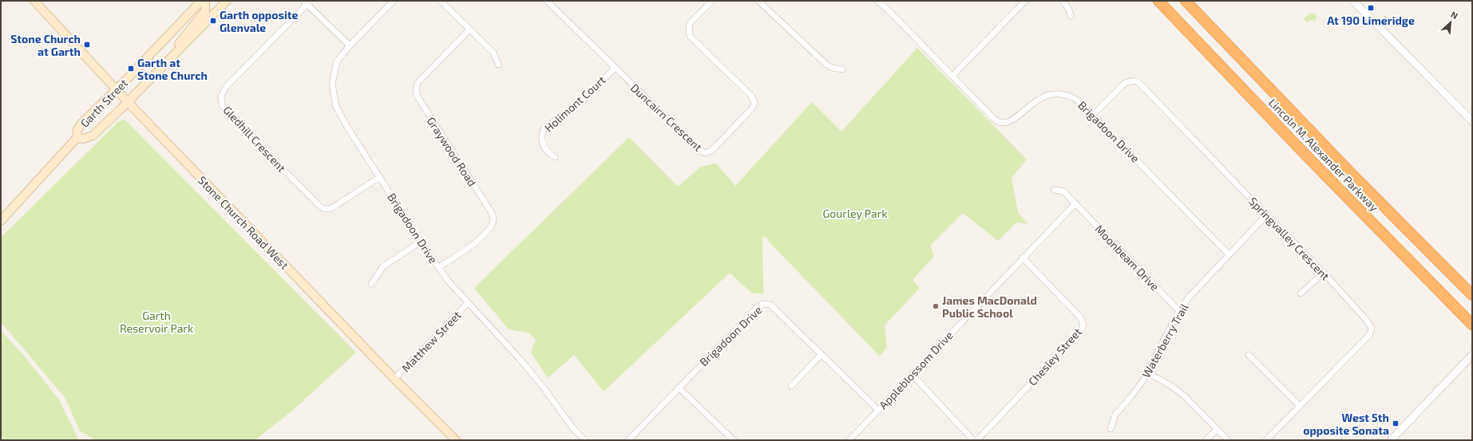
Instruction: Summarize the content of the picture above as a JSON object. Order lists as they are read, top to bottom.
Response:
{
  "streets": {
    "highway": ["Lincoln M. Alexander Parkway"],
    "main road": ["Garth Street", "Stone Church Road West"],
    "street": [
      "Holimont Court",
      "Duncairn Crescent",
      "Brigadoon Drive",
      "Gledhill Crescent",
      "Graywood Road",
      "Springvalley Crescent",
      "Moonbeam Drive",
      "Waterberry Trail",
      "Matthew Street",
      "Chesley Street",
      "Appleblossom Drive"
    ]
  },
  "crossings": [
    ["Garth Street", "Stone Church Road West"],
    ["Holimont Court", "Duncairn Crescent"],
    ["Brigadoon Drive", "Gledhill Crescent"],
    ["Brigadoon Drive", "Graywood Road"],
    ["Brigadoon Drive", "Springvalley Crescent"],
    ["Brigadoon Drive", "Waterberry Trail"],
    ["Brigadoon Drive", "Matthew Street"],
    ["Brigadoon Drive", "Appleblossom Drive"],
    ["Stone Church Road West", "Matthew Street"],
    ["Springvalley Crescent", "Waterberry Trail"],
    ["Moonbeam Drive", "Waterberry Trail"],
    ["Moonbeam Drive", "Appleblossom Drive"],
    ["Chesley Street", "Appleblossom Drive"]
  ],
  "parks": ["Gourley Park", "Garth Reservoir Park"],
  "places": {
    "transit": [
      "At 190 Limeridge",
      "Garth opposite Glenvale",
      "Stone Church at Garth",
      "Garth at Stone Church",
      "West 5th opposite Sonata"
    ],
    "other": ["James MacDonald Public School"]
  },
  "north": "top right"
}
